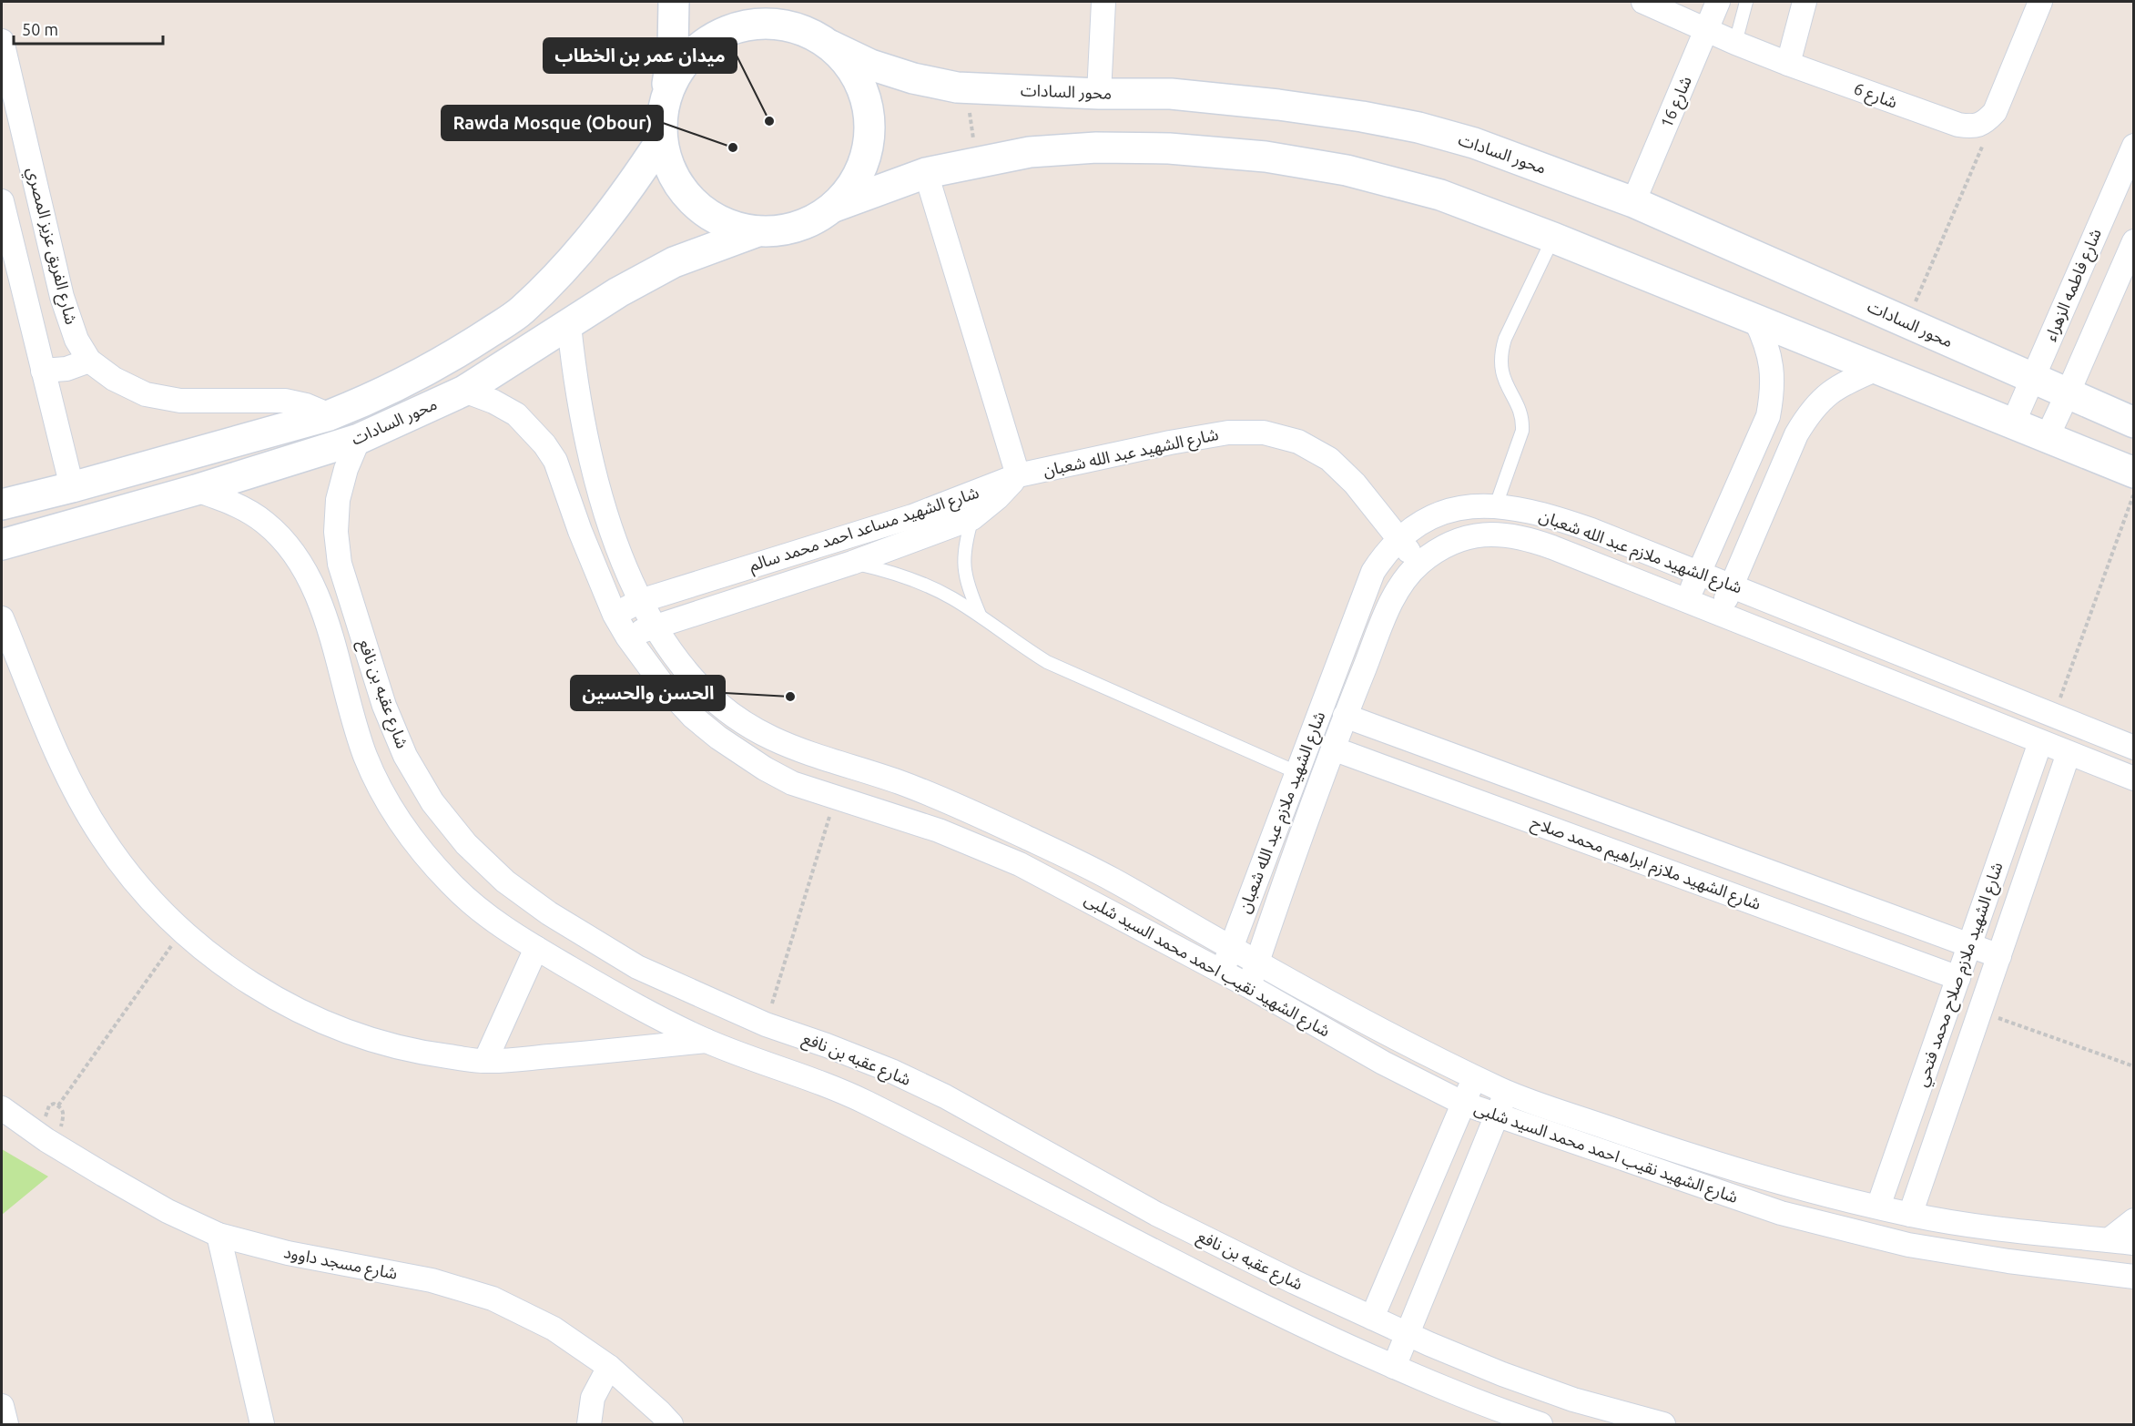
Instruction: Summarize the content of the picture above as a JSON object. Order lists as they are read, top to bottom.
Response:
{
  "streets": {
    "street": [
      "محور السادات",
      "شارع 6",
      "شارع 16",
      "شارع الفريق عزيز المصري",
      "شارع فاطمه الزهراء",
      "شارع الشهيد عبد الله شعبان",
      "شارع الشهيد مساعد احمد محمد سالم",
      "شارع الشهيد ملازم عبد الله شعبان",
      "شارع عقبه بن نافع",
      "شارع الشهيد ملازم ابراهيم محمد صلاح",
      "شارع الشهيد نقيب احمد محمد السيد شلبى",
      "شارع الشهيد ملازم صلاح محمد فتحي",
      "شارع مسجد داوود"
    ]
  },
  "crossings": [
    ["محور السادات", "شارع 16"],
    ["محور السادات", "شارع الفريق عزيز المصري"],
    ["محور السادات", "شارع فاطمه الزهراء"],
    ["محور السادات", "شارع عقبه بن نافع"],
    ["محور السادات", "شارع الشهيد نقيب احمد محمد السيد شلبى"],
    ["شارع 6", "شارع 16"],
    ["شارع الشهيد عبد الله شعبان", "شارع الشهيد مساعد احمد محمد سالم"],
    ["شارع الشهيد عبد الله شعبان", "شارع الشهيد ملازم عبد الله شعبان"],
    ["شارع الشهيد مساعد احمد محمد سالم", "شارع الشهيد نقيب احمد محمد السيد شلبى"],
    ["شارع الشهيد ملازم عبد الله شعبان", "شارع الشهيد ملازم ابراهيم محمد صلاح"],
    ["شارع الشهيد ملازم عبد الله شعبان", "شارع الشهيد نقيب احمد محمد السيد شلبى"],
    ["شارع الشهيد ملازم عبد الله شعبان", "شارع الشهيد ملازم صلاح محمد فتحي"],
    ["شارع الشهيد ملازم ابراهيم محمد صلاح", "شارع الشهيد ملازم صلاح محمد فتحي"],
    ["شارع الشهيد نقيب احمد محمد السيد شلبى", "شارع الشهيد ملازم صلاح محمد فتحي"]
  ],
  "places": ["ميدان عمر بن الخطاب", "Rawda Mosque (Obour)", "الحسن والحسين"],
  "scale_bar": "50 m"
}
